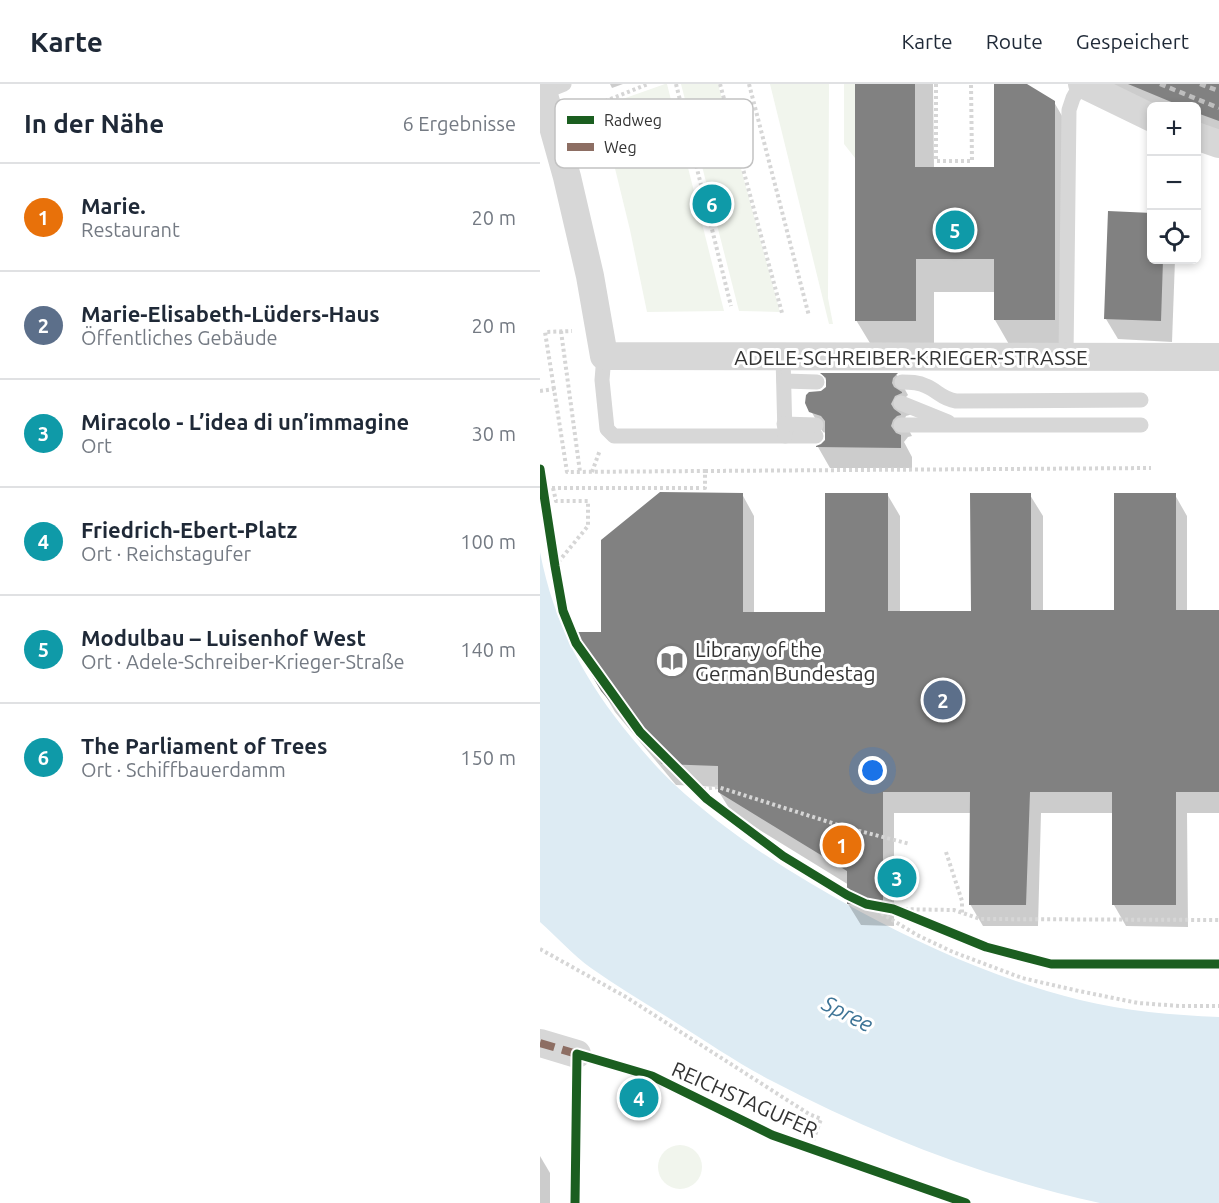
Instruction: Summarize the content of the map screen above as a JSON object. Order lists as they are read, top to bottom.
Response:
{
  "streets": {
    "street": ["ADELE-SCHREIBER-KRIEGER-STRASSE"],
    "cycle path": ["REICHSTAGUFER"]
  },
  "water": ["Spree"],
  "places": {
    "library": ["Library of the German Bundestag"]
  },
  "legend": ["Radweg", "Weg"],
  "page": {
    "header": "Karte",
    "nav": ["Karte", "Route", "Gespeichert"],
    "heading": ["In der Nähe", "6 Ergebnisse"],
    "map_buttons": ["+", "−"],
    "list": [
      {
        "mark": "1",
        "name": "Marie.",
        "note": "Restaurant",
        "value": "20 m"
      },
      {
        "mark": "2",
        "name": "Marie-Elisabeth-Lüders-Haus",
        "note": "Öffentliches Gebäude",
        "value": "20 m"
      },
      {
        "mark": "3",
        "name": "Miracolo - L’idea di un’immagine",
        "note": "Ort",
        "value": "30 m"
      },
      {
        "mark": "4",
        "name": "Friedrich-Ebert-Platz",
        "note": "Ort · Reichstagufer",
        "value": "100 m"
      },
      {
        "mark": "5",
        "name": "Modulbau – Luisenhof West",
        "note": "Ort · Adele-Schreiber-Krieger-Straße",
        "value": "140 m"
      },
      {
        "mark": "6",
        "name": "The Parliament of Trees",
        "note": "Ort · Schiffbauerdamm",
        "value": "150 m"
      }
    ],
    "pins": [
      "6",
      "5",
      "2",
      "1",
      "3",
      "4"
    ]
  }
}
